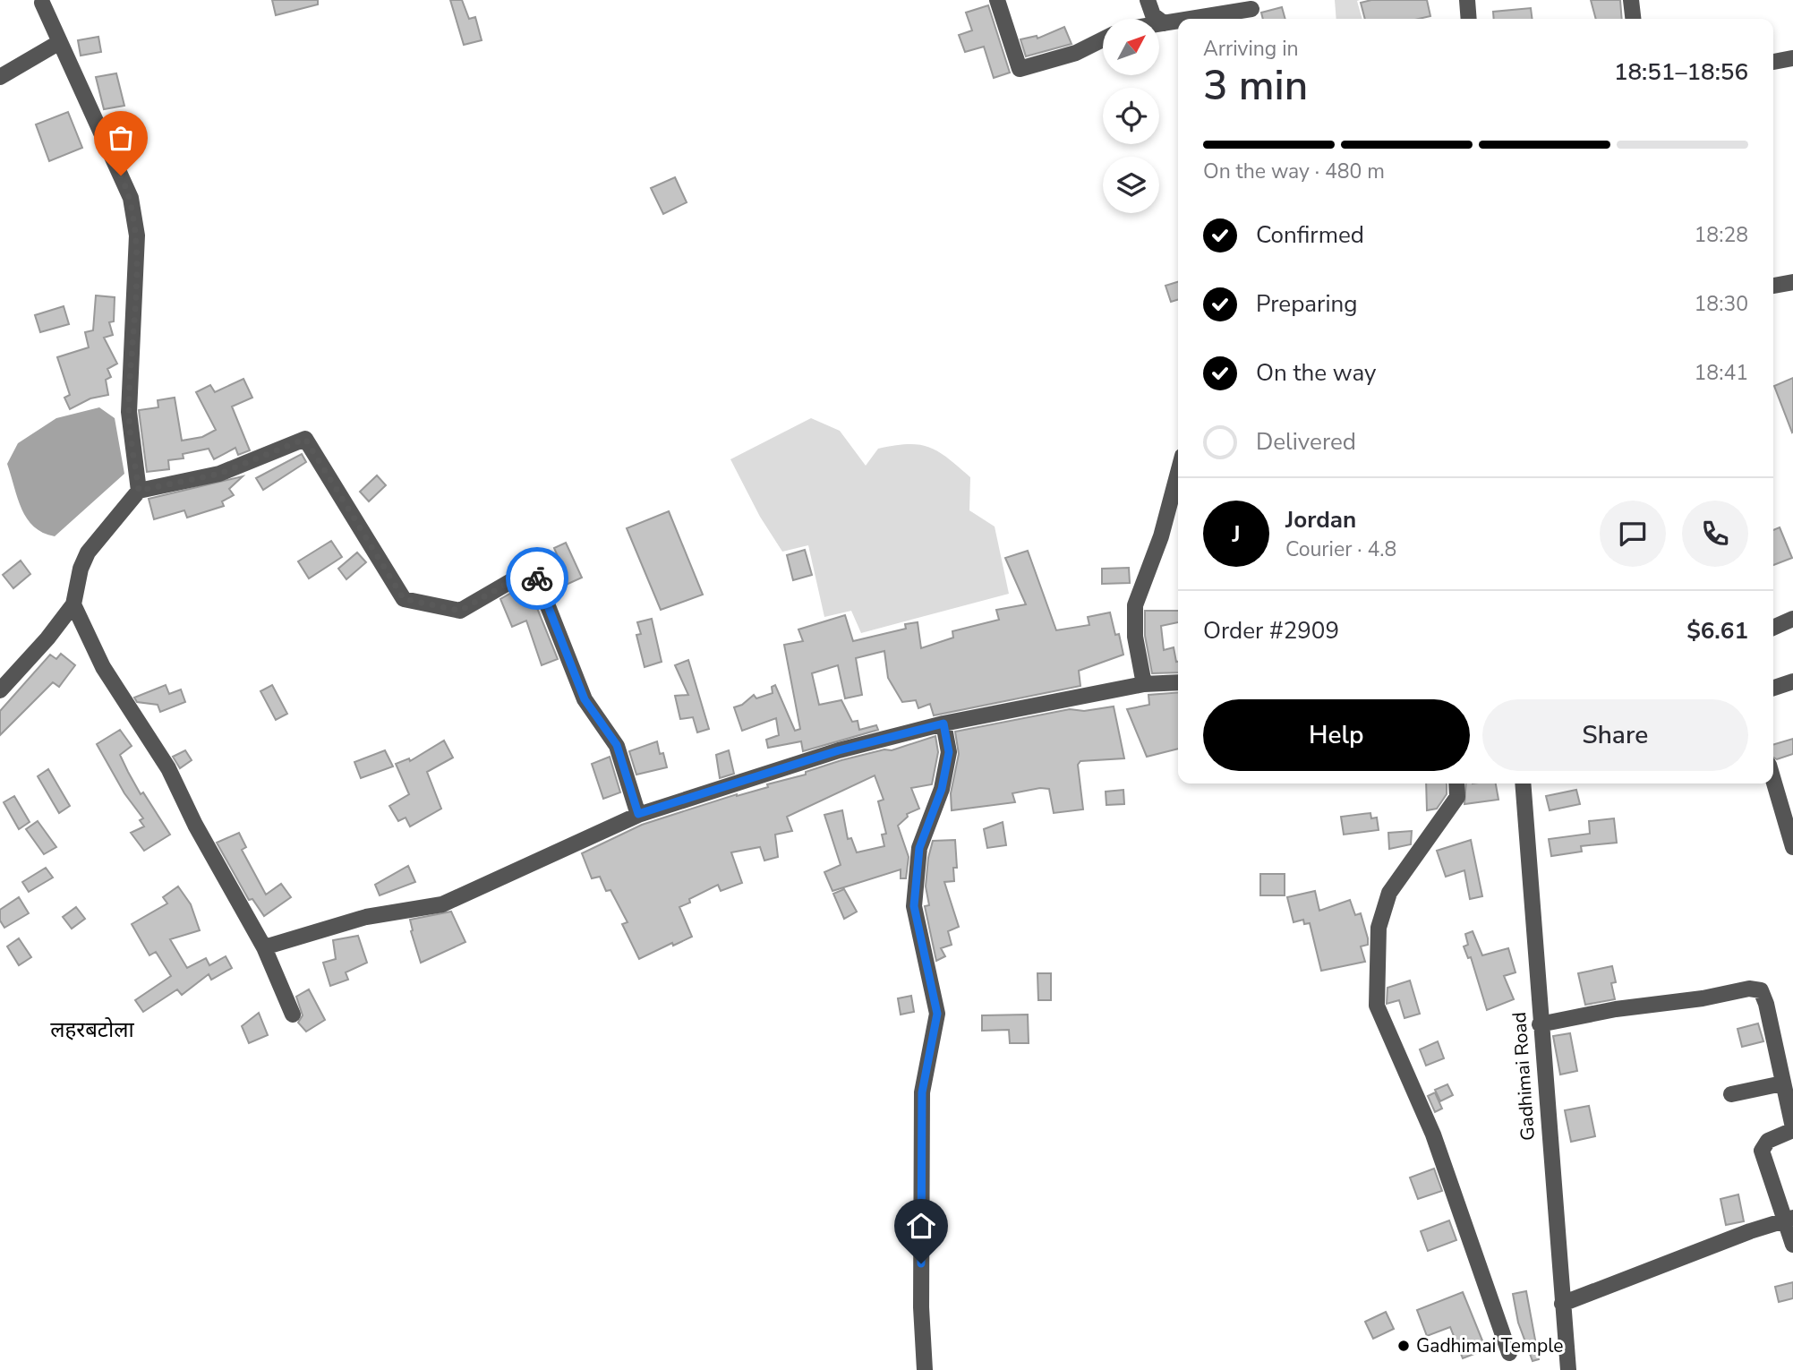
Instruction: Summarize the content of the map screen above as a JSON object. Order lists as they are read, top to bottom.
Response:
{
  "streets": {
    "street": ["Gadhimai Road"]
  },
  "districts": ["लहरबटोला"],
  "places": ["Gadhimai Temple"],
  "north": "top right",
  "page": {
    "heading": ["3 min", "Arriving in", "18:51–18:56"],
    "panel": [
      "Jordan",
      "Courier · 4.8",
      "Order #2909",
      "$6.61"
    ],
    "bar": "On the way · 480 m",
    "list": [
      ["Confirmed", "18:28"],
      ["Preparing", "18:30"],
      ["On the way", "18:41"],
      "Delivered"
    ],
    "round": "J",
    "buttons": ["Help", "Share"]
  }
}
